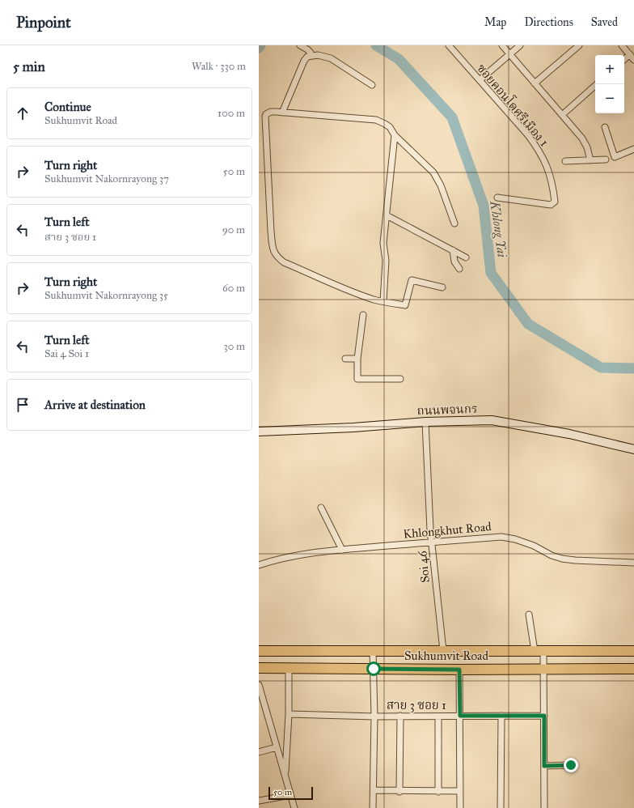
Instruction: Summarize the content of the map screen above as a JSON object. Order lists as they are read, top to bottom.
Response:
{
  "streets": {
    "main road": ["Sukhumvit Road"],
    "street": [
      "ซอยคอนโดศรีเมือง 1",
      "ถนนพจนกร",
      "Khlongkhut Road",
      "Soi 46",
      "สาย 3 ซอย 1"
    ]
  },
  "crossings": [
    ["ถนนพจนกร", "Soi 46"],
    ["Khlongkhut Road", "Soi 46"],
    ["Soi 46", "Sukhumvit Road"]
  ],
  "water": ["Khlong Yai"],
  "scale_bar": "50 m",
  "page": {
    "header": "Pinpoint",
    "nav": ["Map", "Directions", "Saved"],
    "heading": ["5 min", "Walk · 330 m"],
    "map_buttons": ["+", "−"],
    "list": [
      ["Continue", "Sukhumvit Road", "100 m"],
      ["Turn right", "Sukhumvit Nakornrayong 37", "50 m"],
      ["Turn left", "สาย 3 ซอย 1", "90 m"],
      ["Turn right", "Sukhumvit Nakornrayong 35", "60 m"],
      ["Turn left", "Sai 4 Soi 1", "30 m"],
      "Arrive at destination"
    ],
    "scale": "50 m"
  }
}
